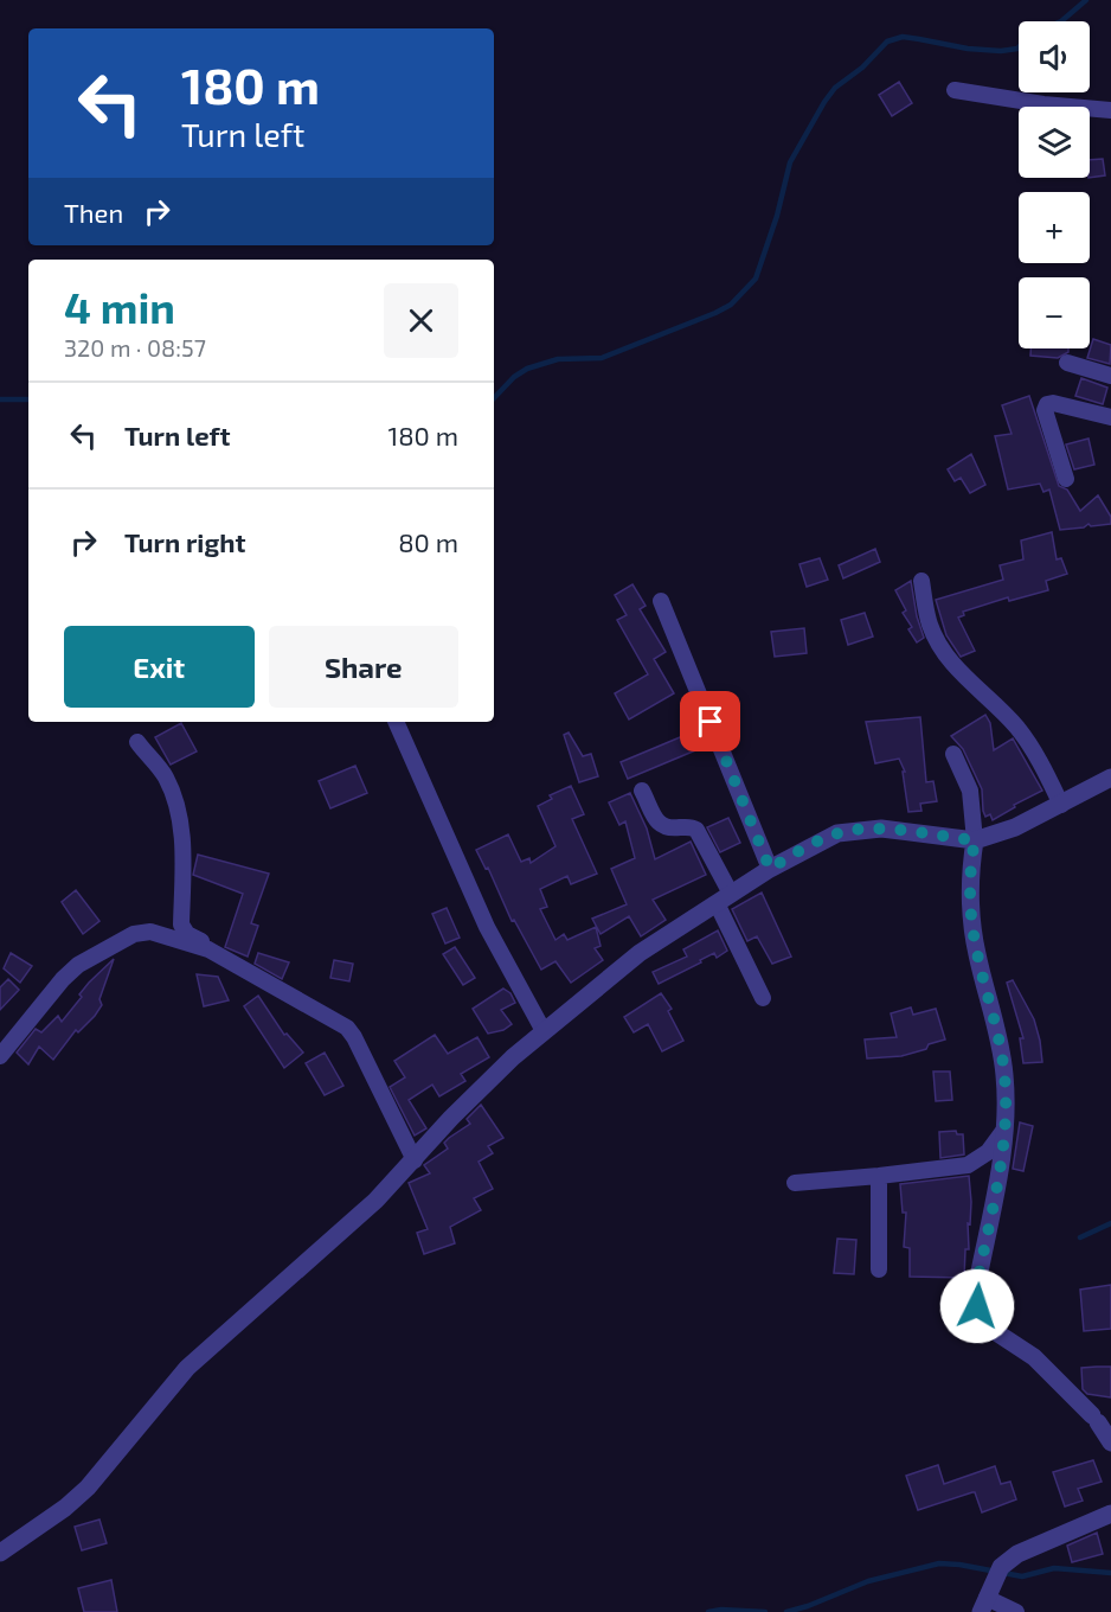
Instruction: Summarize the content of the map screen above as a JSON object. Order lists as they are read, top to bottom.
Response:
{
  "page": {
    "map_buttons": ["+", "−"],
    "turn": ["180 m", "Turn left"],
    "then": "Then",
    "heading": ["4 min", "320 m · 08:57"],
    "list": [
      {
        "name": "Turn left",
        "value": "180 m"
      },
      {
        "name": "Turn right",
        "value": "80 m"
      }
    ],
    "buttons": ["Exit", "Share"]
  }
}
